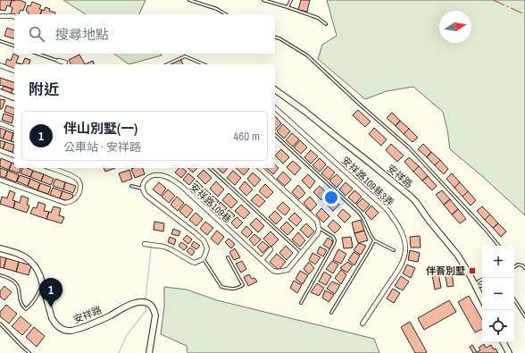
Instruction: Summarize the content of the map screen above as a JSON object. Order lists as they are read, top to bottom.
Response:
{
  "streets": {
    "street": ["安祥路", "安祥路109巷3弄", "安祥路109巷"]
  },
  "places": {
    "transit": ["伴吾別墅"]
  },
  "north": "right",
  "page": {
    "search": "搜尋地點",
    "heading": "附近",
    "list": [
      {
        "mark": "1",
        "name": "伴山別墅(一)",
        "note": "公車站 · 安祥路",
        "value": "460 m"
      }
    ],
    "map_buttons": ["+", "−"],
    "pins": "1"
  }
}
